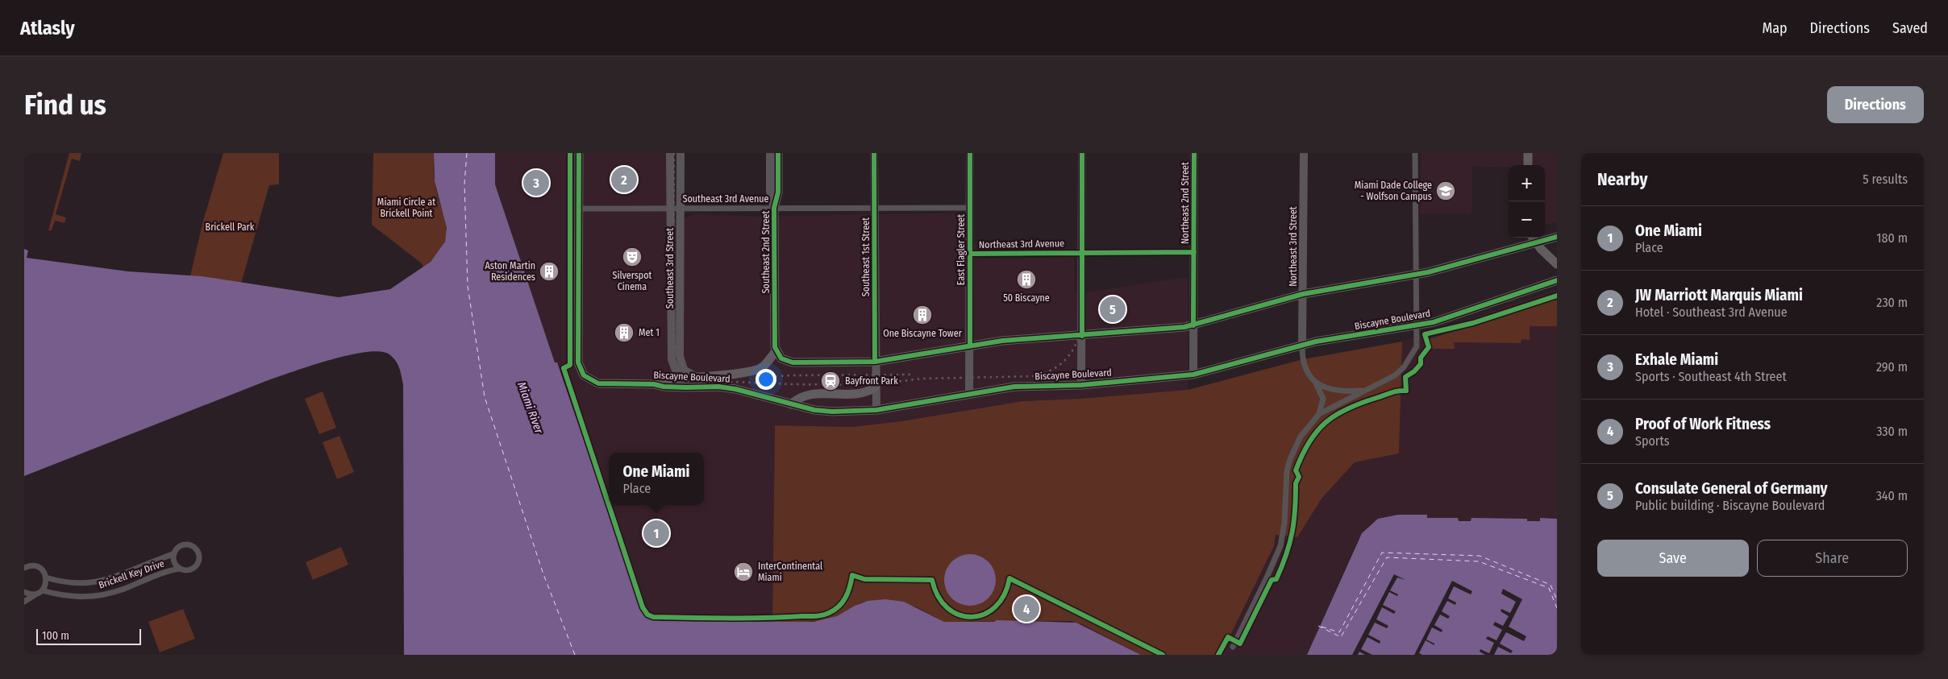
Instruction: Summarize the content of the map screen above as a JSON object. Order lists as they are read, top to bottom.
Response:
{
  "streets": {
    "main road": ["Southeast 2nd Street", "Biscayne Boulevard"],
    "street": [
      "Southeast 3rd Avenue",
      "Northeast 2nd Street",
      "Northeast 3rd Avenue",
      "Northeast 3rd Street",
      "East Flagler Street",
      "Southeast 1st Street",
      "Southeast 3rd Street",
      "Brickell Key Drive"
    ]
  },
  "crossings": [
    ["Southeast 3rd Avenue", "East Flagler Street"],
    ["Southeast 3rd Avenue", "Southeast 2nd Street"],
    ["Southeast 3rd Avenue", "Southeast 1st Street"],
    ["Southeast 3rd Avenue", "Southeast 3rd Street"],
    ["Southeast 3rd Avenue", "Biscayne Boulevard"],
    ["Northeast 2nd Street", "Northeast 3rd Avenue"],
    ["Northeast 2nd Street", "Biscayne Boulevard"],
    ["Northeast 3rd Avenue", "East Flagler Street"],
    ["Northeast 3rd Street", "Biscayne Boulevard"],
    ["East Flagler Street", "Biscayne Boulevard"],
    ["Southeast 1st Street", "Biscayne Boulevard"]
  ],
  "water": ["Miami River"],
  "parks": ["Miami Circle at Brickell Point", "Brickell Park"],
  "places": {
    "school or university": ["Miami Dade College - Wolfson Campus"],
    "theatre": ["Silverspot Cinema"],
    "building": [
      "Aston Martin Residences",
      "50 Biscayne",
      "One Biscayne Tower",
      "Met 1"
    ],
    "station": ["Bayfront Park"],
    "hotel": ["InterContinental Miami"]
  },
  "scale_bar": "100 m",
  "page": {
    "header": "Atlasly",
    "nav": ["Map", "Directions", "Saved"],
    "buttons": [
      "Directions",
      ["Save", "Share"]
    ],
    "title": "Find us",
    "heading": ["Nearby", "5 results"],
    "map_buttons": ["+", "−"],
    "pins": [
      "2",
      "3",
      "5",
      "1",
      "4"
    ],
    "list": [
      {
        "mark": "1",
        "name": "One Miami",
        "note": "Place",
        "value": "180 m"
      },
      {
        "mark": "2",
        "name": "JW Marriott Marquis Miami",
        "note": "Hotel · Southeast 3rd Avenue",
        "value": "230 m"
      },
      {
        "mark": "3",
        "name": "Exhale Miami",
        "note": "Sports · Southeast 4th Street",
        "value": "290 m"
      },
      {
        "mark": "4",
        "name": "Proof of Work Fitness",
        "note": "Sports",
        "value": "330 m"
      },
      {
        "mark": "5",
        "name": "Consulate General of Germany",
        "note": "Public building · Biscayne Boulevard",
        "value": "340 m"
      }
    ],
    "popup": ["One Miami", "Place"],
    "scale": "100 m"
  }
}
